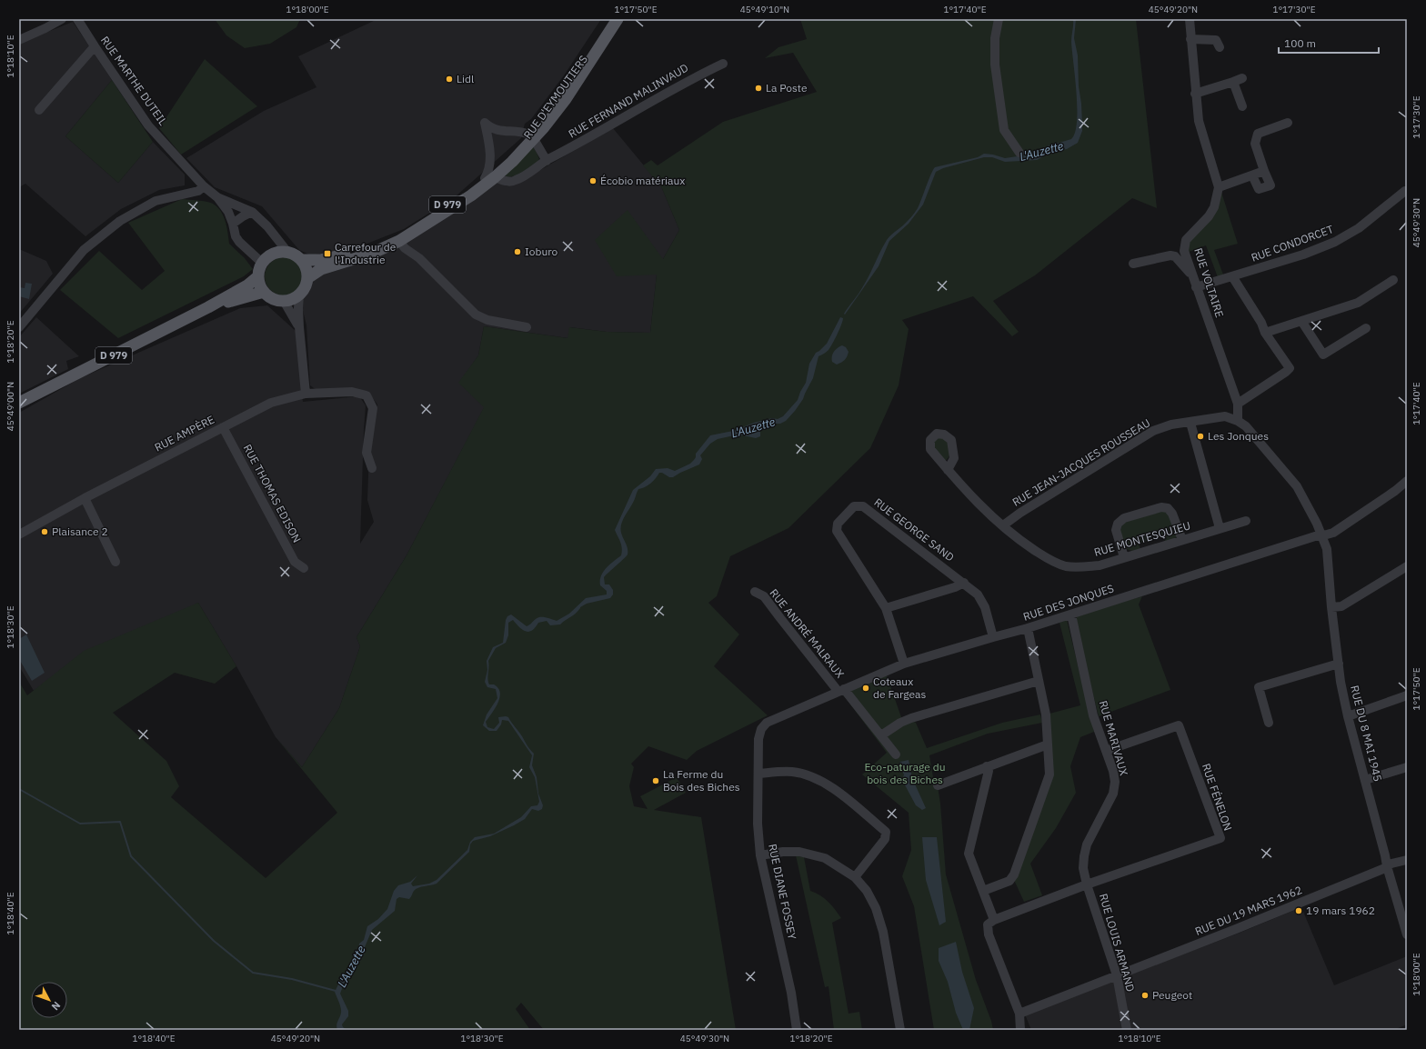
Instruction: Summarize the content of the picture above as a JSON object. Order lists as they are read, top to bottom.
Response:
{
  "streets": {
    "main road": ["RUE D'EYMOUTIERS", "D 979"],
    "street": [
      "RUE MARTHE DUTEIL",
      "RUE FERNAND MALINVAUD",
      "RUE CONDORCET",
      "RUE VOLTAIRE",
      "RUE AMPÈRE",
      "RUE JEAN-JACQUES ROUSSEAU",
      "RUE THOMAS EDISON",
      "RUE GEORGE SAND",
      "RUE MONTESQUIEU",
      "RUE DES JONQUES",
      "RUE ANDRÉ MALRAUX",
      "RUE DU 8 MAI 1945",
      "RUE MARIVAUX",
      "RUE FÉNELON",
      "RUE DIANE FOSSEY",
      "RUE DU 19 MARS 1962",
      "RUE LOUIS ARMAND"
    ]
  },
  "crossings": [
    ["RUE D'EYMOUTIERS", "RUE FERNAND MALINVAUD"],
    ["RUE D'EYMOUTIERS", "D 979"],
    ["RUE FERNAND MALINVAUD", "D 979"],
    ["RUE CONDORCET", "RUE VOLTAIRE"],
    ["RUE VOLTAIRE", "RUE JEAN-JACQUES ROUSSEAU"],
    ["RUE AMPÈRE", "RUE THOMAS EDISON"],
    ["RUE JEAN-JACQUES ROUSSEAU", "RUE MONTESQUIEU"],
    ["RUE GEORGE SAND", "RUE DES JONQUES"],
    ["RUE DES JONQUES", "RUE ANDRÉ MALRAUX"],
    ["RUE DES JONQUES", "RUE DU 8 MAI 1945"],
    ["RUE DES JONQUES", "RUE MARIVAUX"],
    ["RUE DES JONQUES", "RUE DIANE FOSSEY"],
    ["RUE DU 8 MAI 1945", "RUE DU 19 MARS 1962"],
    ["RUE MARIVAUX", "RUE FÉNELON"],
    ["RUE MARIVAUX", "RUE LOUIS ARMAND"],
    ["RUE FÉNELON", "RUE LOUIS ARMAND"],
    ["RUE DU 19 MARS 1962", "RUE LOUIS ARMAND"]
  ],
  "water": ["L'Auzette"],
  "parks": ["Eco-paturage du bois des Biches"],
  "places": {
    "other": [
      "Lidl",
      "La Poste",
      "Écobio matériaux",
      "Ioburo",
      "Les Jonques",
      "Plaisance 2",
      "Coteaux de Fargeas",
      "La Ferme du Bois des Biches",
      "19 mars 1962",
      "Peugeot"
    ],
    "transit": ["Carrefour de l'Industrie"]
  },
  "scale_bar": "100 m",
  "north": "bottom right",
  "coordinates": [
    "1°18'00\"E",
    "1°17'50\"E",
    "45°49'10\"N",
    "1°17'40\"E",
    "45°49'20\"N",
    "1°17'30\"E",
    "1°18'10\"E",
    "45°49'30\"N",
    "1°18'20\"E",
    "45°49'00\"N",
    "1°18'30\"E",
    "1°18'40\"E"
  ]
}
